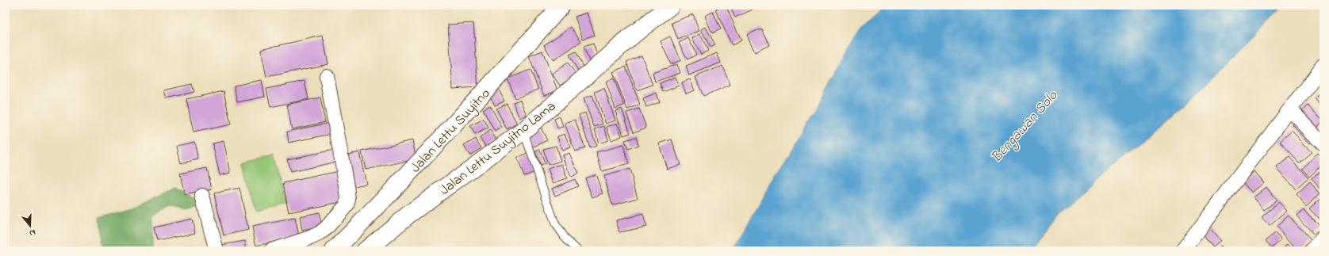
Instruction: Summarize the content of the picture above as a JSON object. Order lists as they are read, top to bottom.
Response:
{
  "streets": {
    "main road": ["Jalan Lettu Suyitno", "Jalan Lettu Suyitno Lama"]
  },
  "water": ["Bengawan Solo"],
  "north": "bottom"
}
